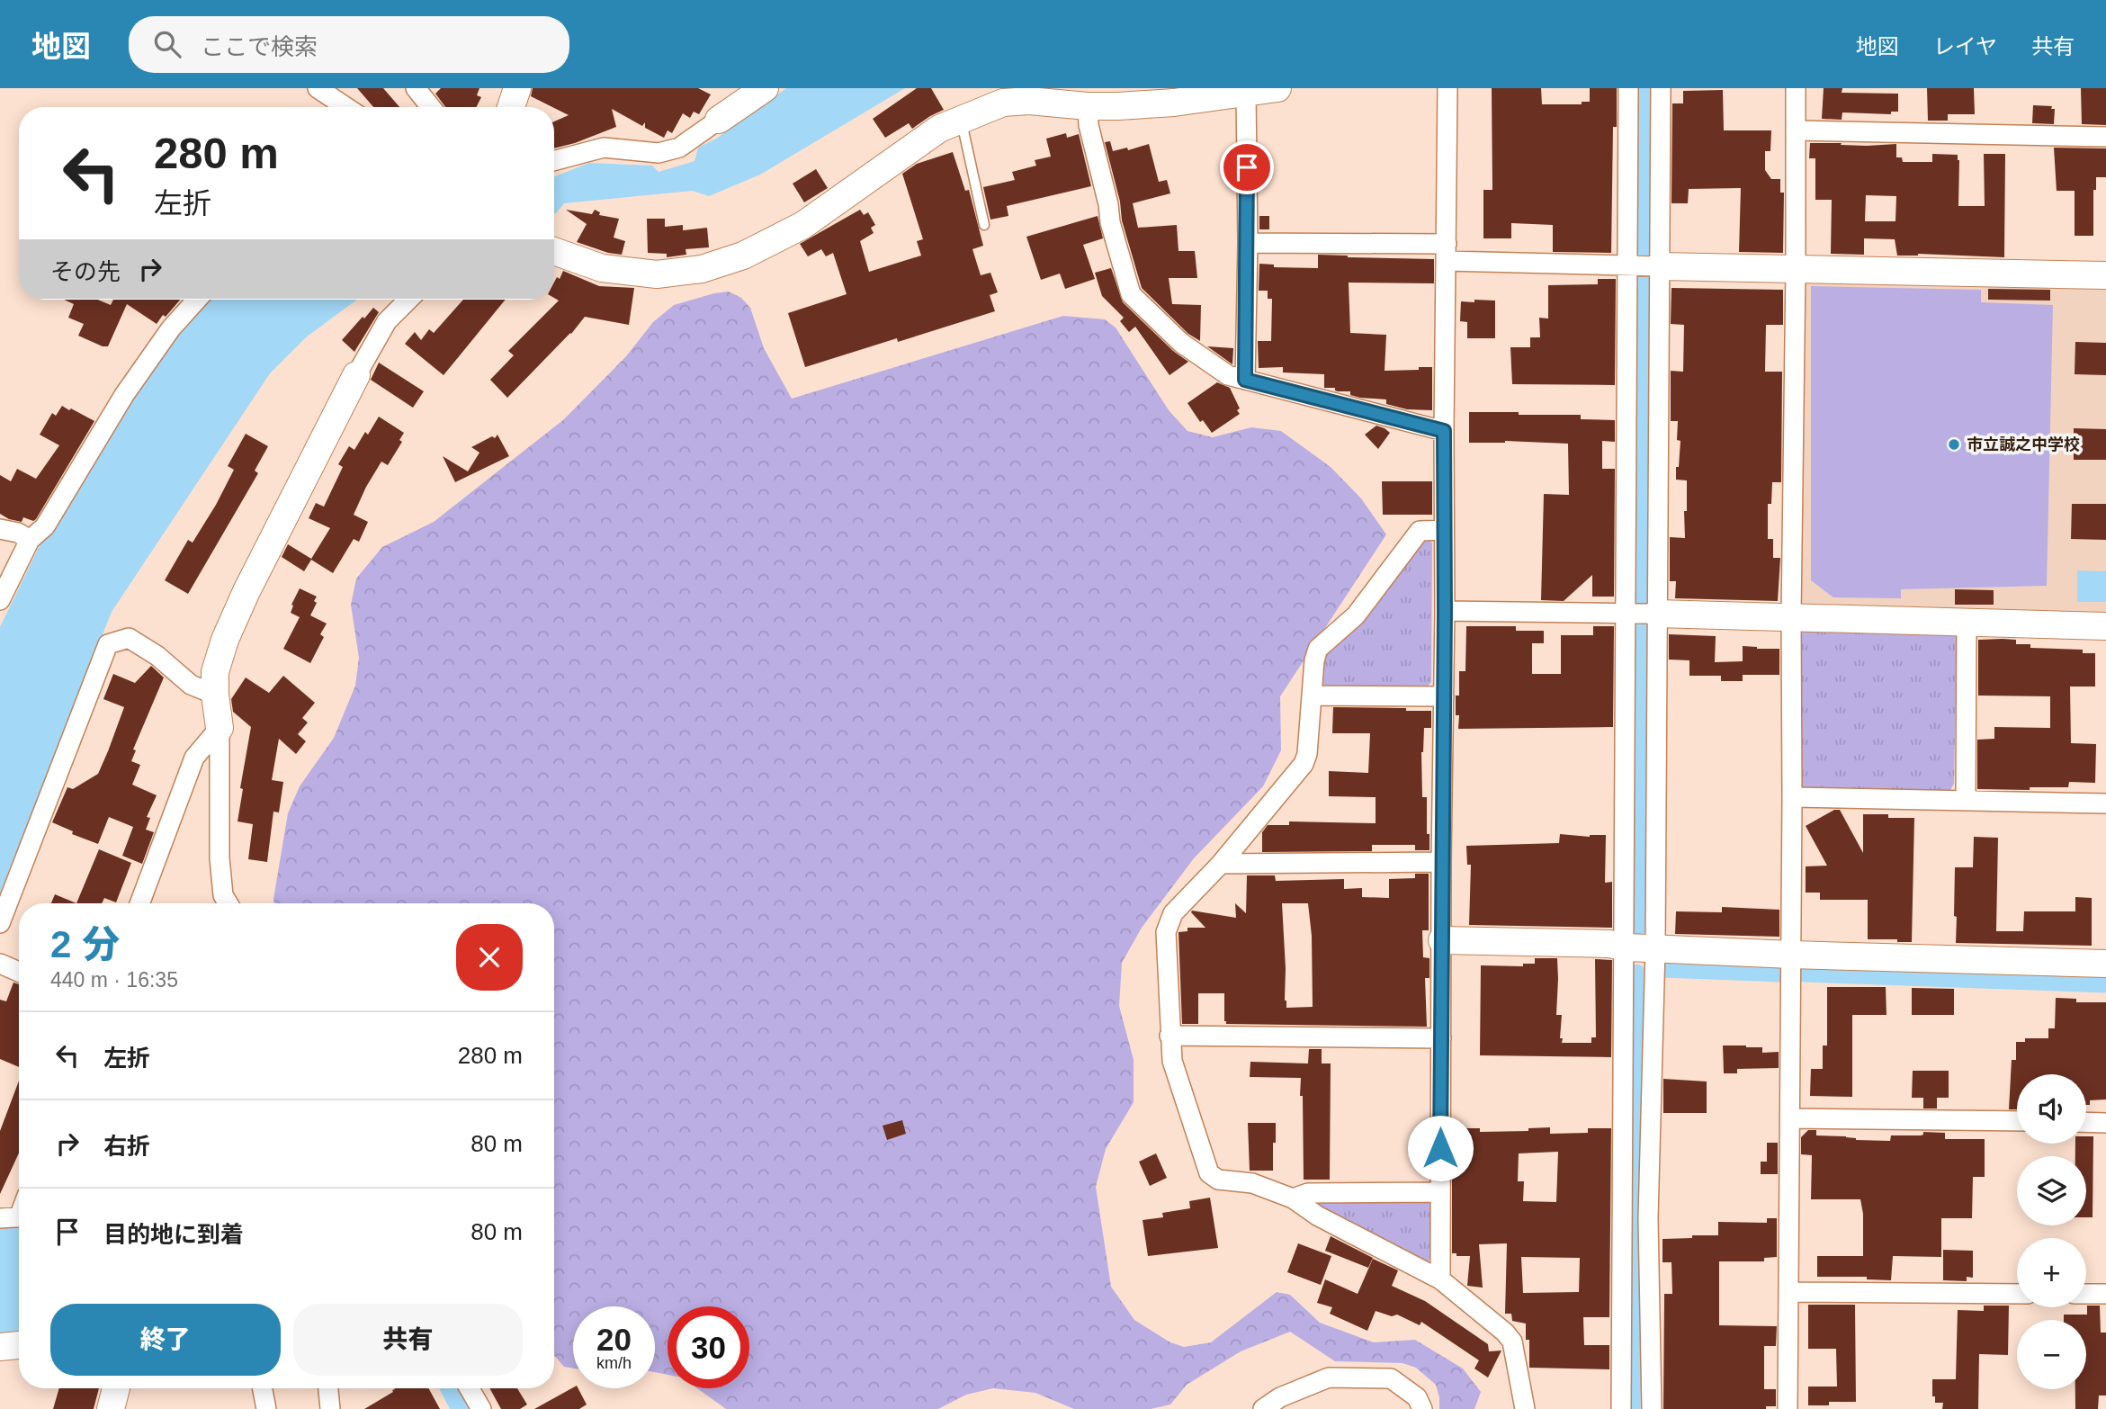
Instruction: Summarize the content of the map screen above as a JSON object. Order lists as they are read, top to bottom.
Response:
{
  "places": ["市立誠之中学校"],
  "page": {
    "header": "地図",
    "search": "ここで検索",
    "nav": ["地図", "レイヤ", "共有"],
    "turn": ["280 m", "左折"],
    "then": "その先",
    "heading": ["2 分", "440 m · 16:35"],
    "list": [
      {
        "name": "左折",
        "value": "280 m"
      },
      {
        "name": "右折",
        "value": "80 m"
      },
      {
        "name": "目的地に到着",
        "value": "80 m"
      }
    ],
    "map_buttons": ["+", "−"],
    "buttons": ["終了", "共有"],
    "speed": "20 km/h",
    "limit": "30"
  }
}
